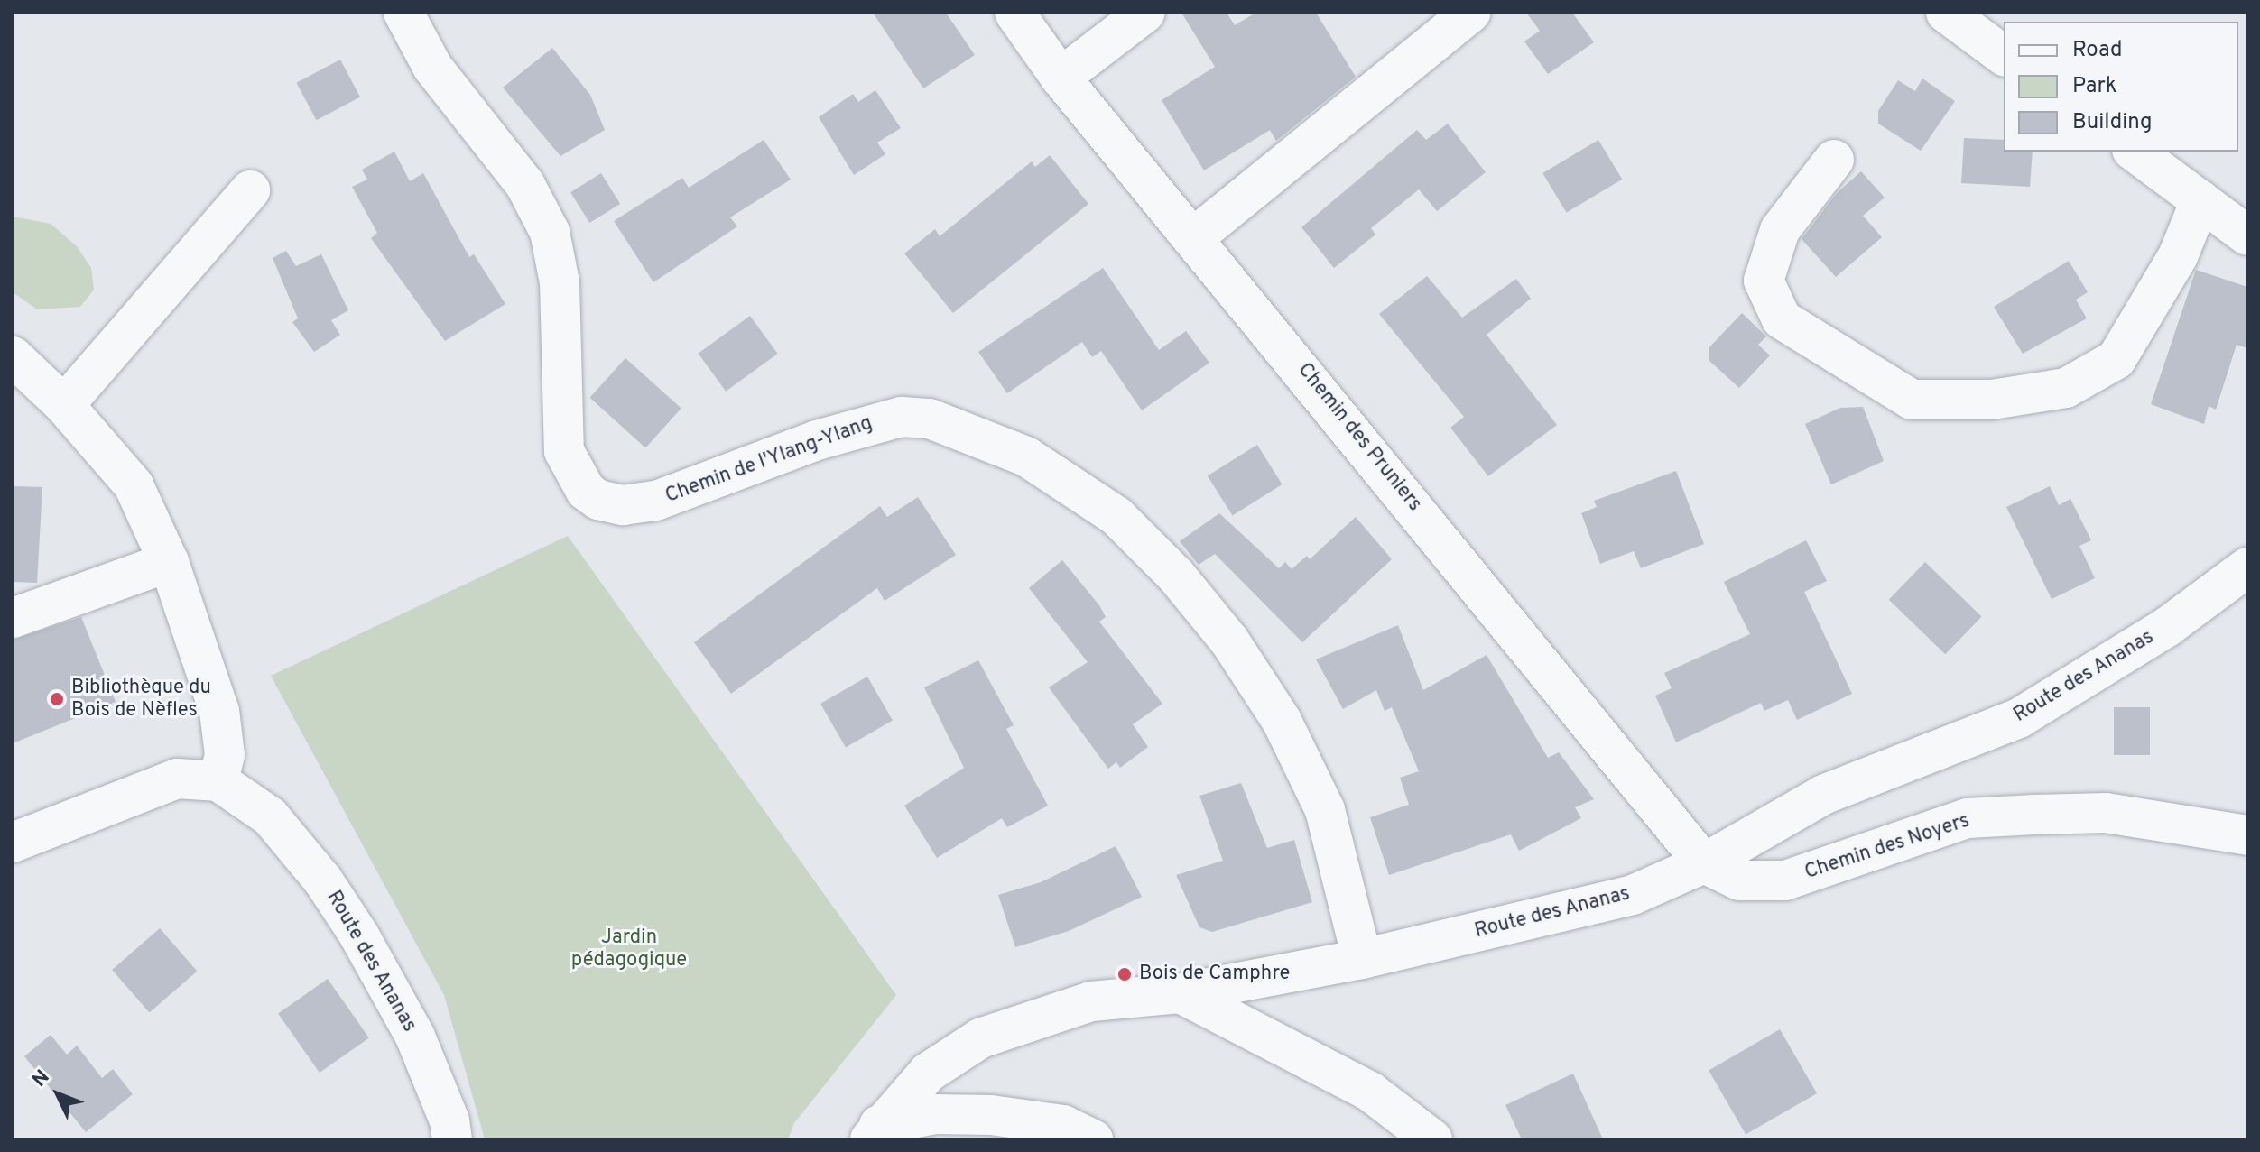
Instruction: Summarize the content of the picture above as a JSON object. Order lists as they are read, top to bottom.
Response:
{
  "streets": {
    "street": [
      "Chemin des Pruniers",
      "Chemin de l'Ylang-Ylang",
      "Route des Ananas",
      "Chemin des Noyers"
    ]
  },
  "crossings": [
    ["Chemin des Pruniers", "Route des Ananas"],
    ["Chemin des Pruniers", "Chemin des Noyers"],
    ["Chemin de l'Ylang-Ylang", "Route des Ananas"],
    ["Route des Ananas", "Chemin des Noyers"]
  ],
  "parks": ["Jardin pédagogique"],
  "places": ["Bibliothèque du Bois de Nèfles", "Bois de Camphre"],
  "legend": ["Road", "Park", "Building"],
  "north": "top left"
}
